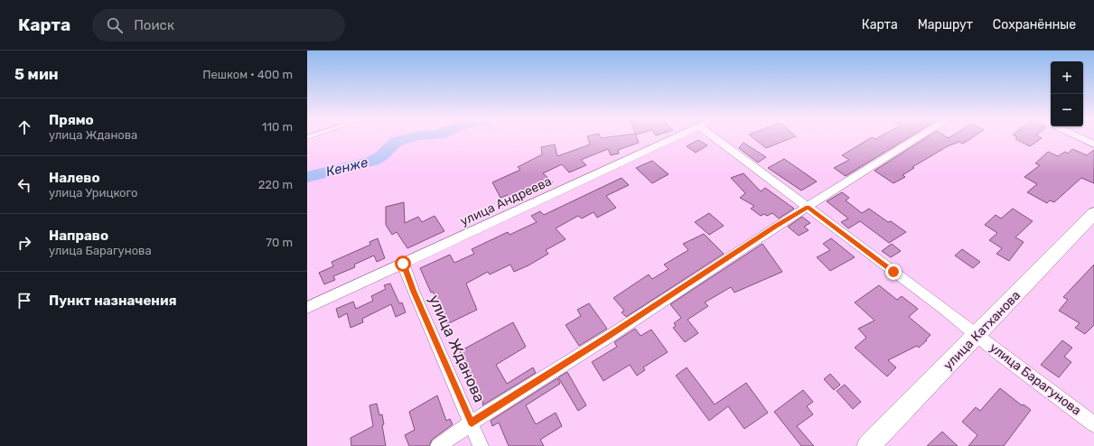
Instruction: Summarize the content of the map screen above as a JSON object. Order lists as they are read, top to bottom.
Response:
{
  "streets": {
    "street": [
      "улица Андреева",
      "улица Катханова",
      "улица Жданова",
      "улица Барагунова"
    ]
  },
  "crossings": [
    ["улица Андреева", "улица Жданова"],
    ["улица Катханова", "улица Барагунова"]
  ],
  "water": ["Кенже"],
  "page": {
    "header": "Карта",
    "search": "Поиск",
    "nav": ["Карта", "Маршрут", "Сохранённые"],
    "heading": ["5 мин", "Пешком · 400 m"],
    "map_buttons": ["+", "−"],
    "list": [
      ["Прямо", "улица Жданова", "110 m"],
      ["Налево", "улица Урицкого", "220 m"],
      ["Направо", "улица Барагунова", "70 m"],
      "Пункт назначения"
    ]
  }
}
